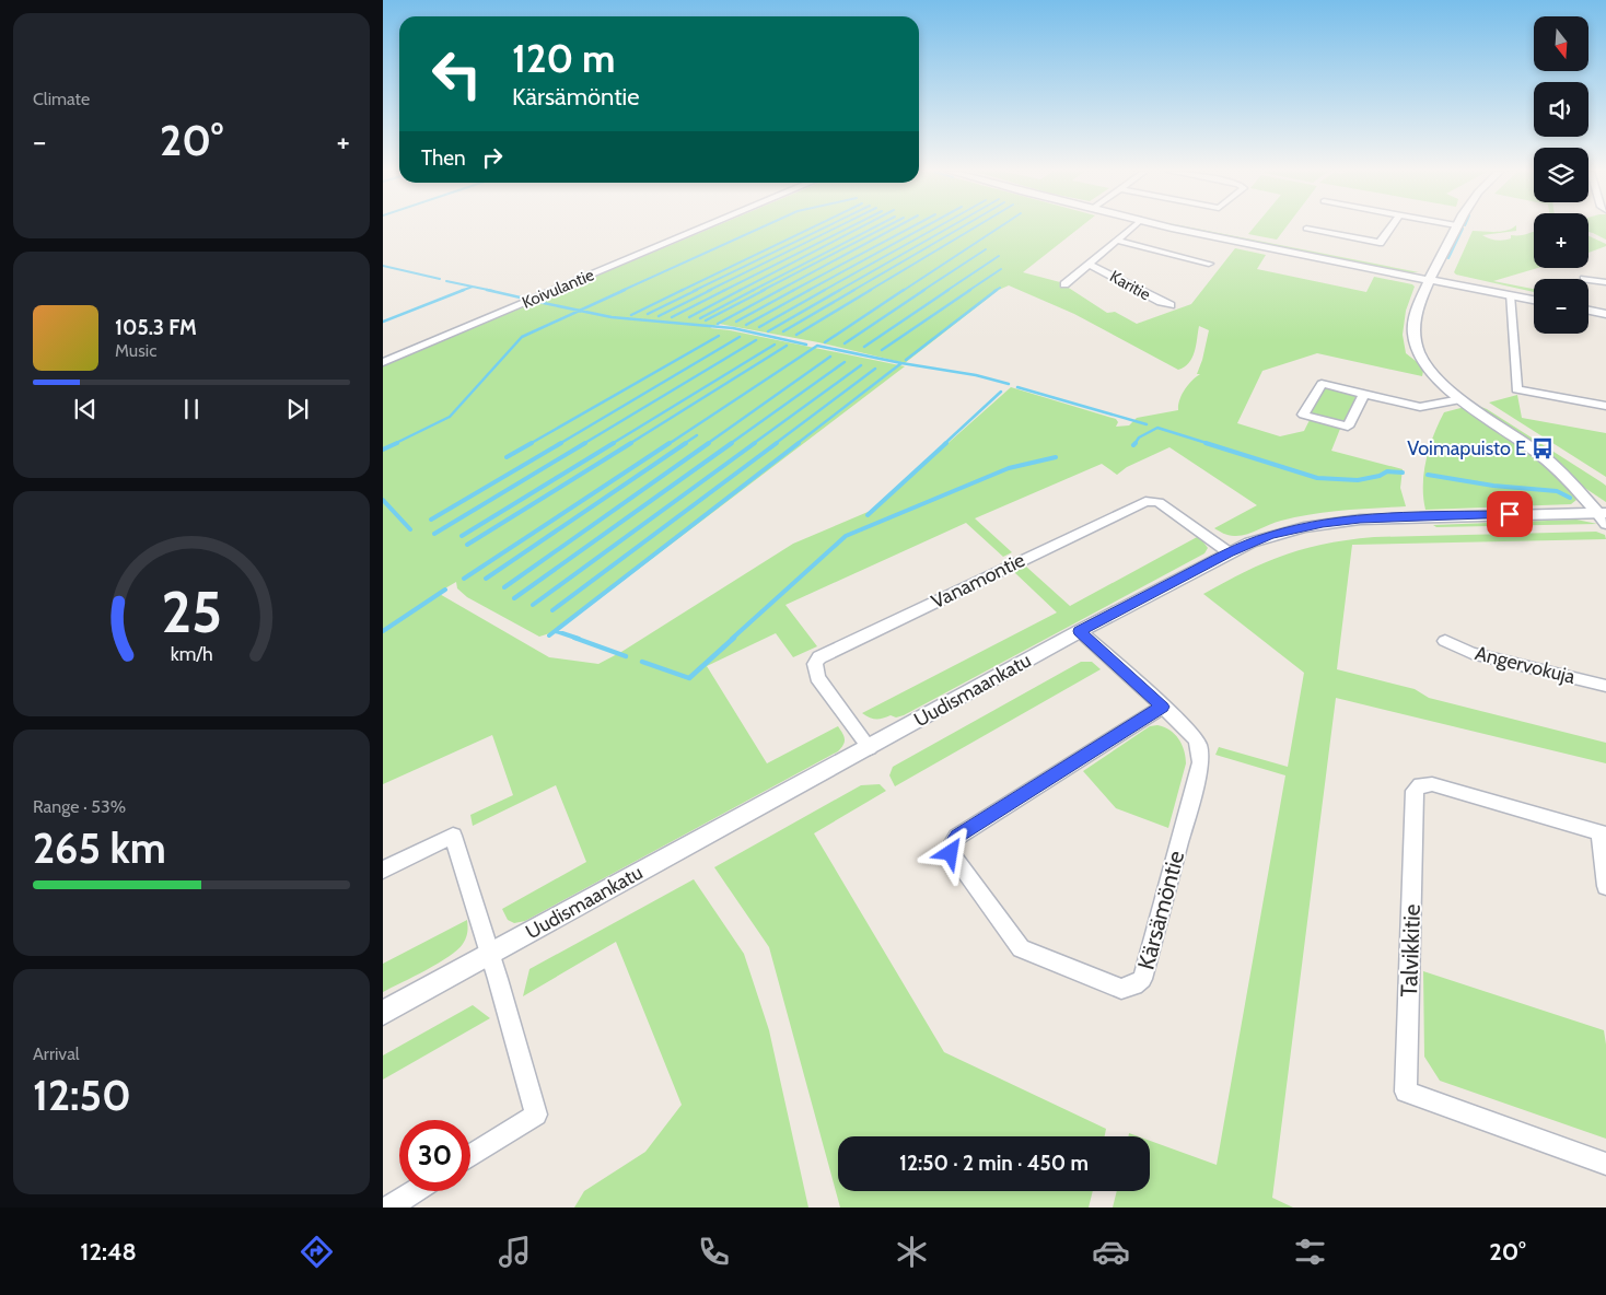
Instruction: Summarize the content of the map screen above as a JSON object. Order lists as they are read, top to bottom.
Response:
{
  "streets": {
    "street": [
      "Karitie",
      "Koivulantie",
      "Vanamontie",
      "Angervokuja",
      "Uudismaankatu",
      "Kärsämöntie",
      "Talvikkitie"
    ]
  },
  "crossings": [
    ["Vanamontie", "Uudismaankatu"],
    ["Uudismaankatu", "Kärsämöntie"]
  ],
  "places": {
    "bus stop": ["Voimapuisto E"]
  },
  "north": "bottom",
  "page": {
    "tile": [
      "Climate",
      ["Range · 53%", "265 km"],
      ["Arrival", "12:50"]
    ],
    "map_buttons": ["+", "−"],
    "turn": ["120 m", "Kärsämöntie"],
    "heat": ["−", "20°", "+"],
    "then": "Then",
    "song": ["105.3 FM", "Music"],
    "limit": "30",
    "trip": "12:50 · 2 min · 450 m",
    "tabs": ["12:48", "20°"],
    "gauge": ["25", "km/h"]
  }
}
